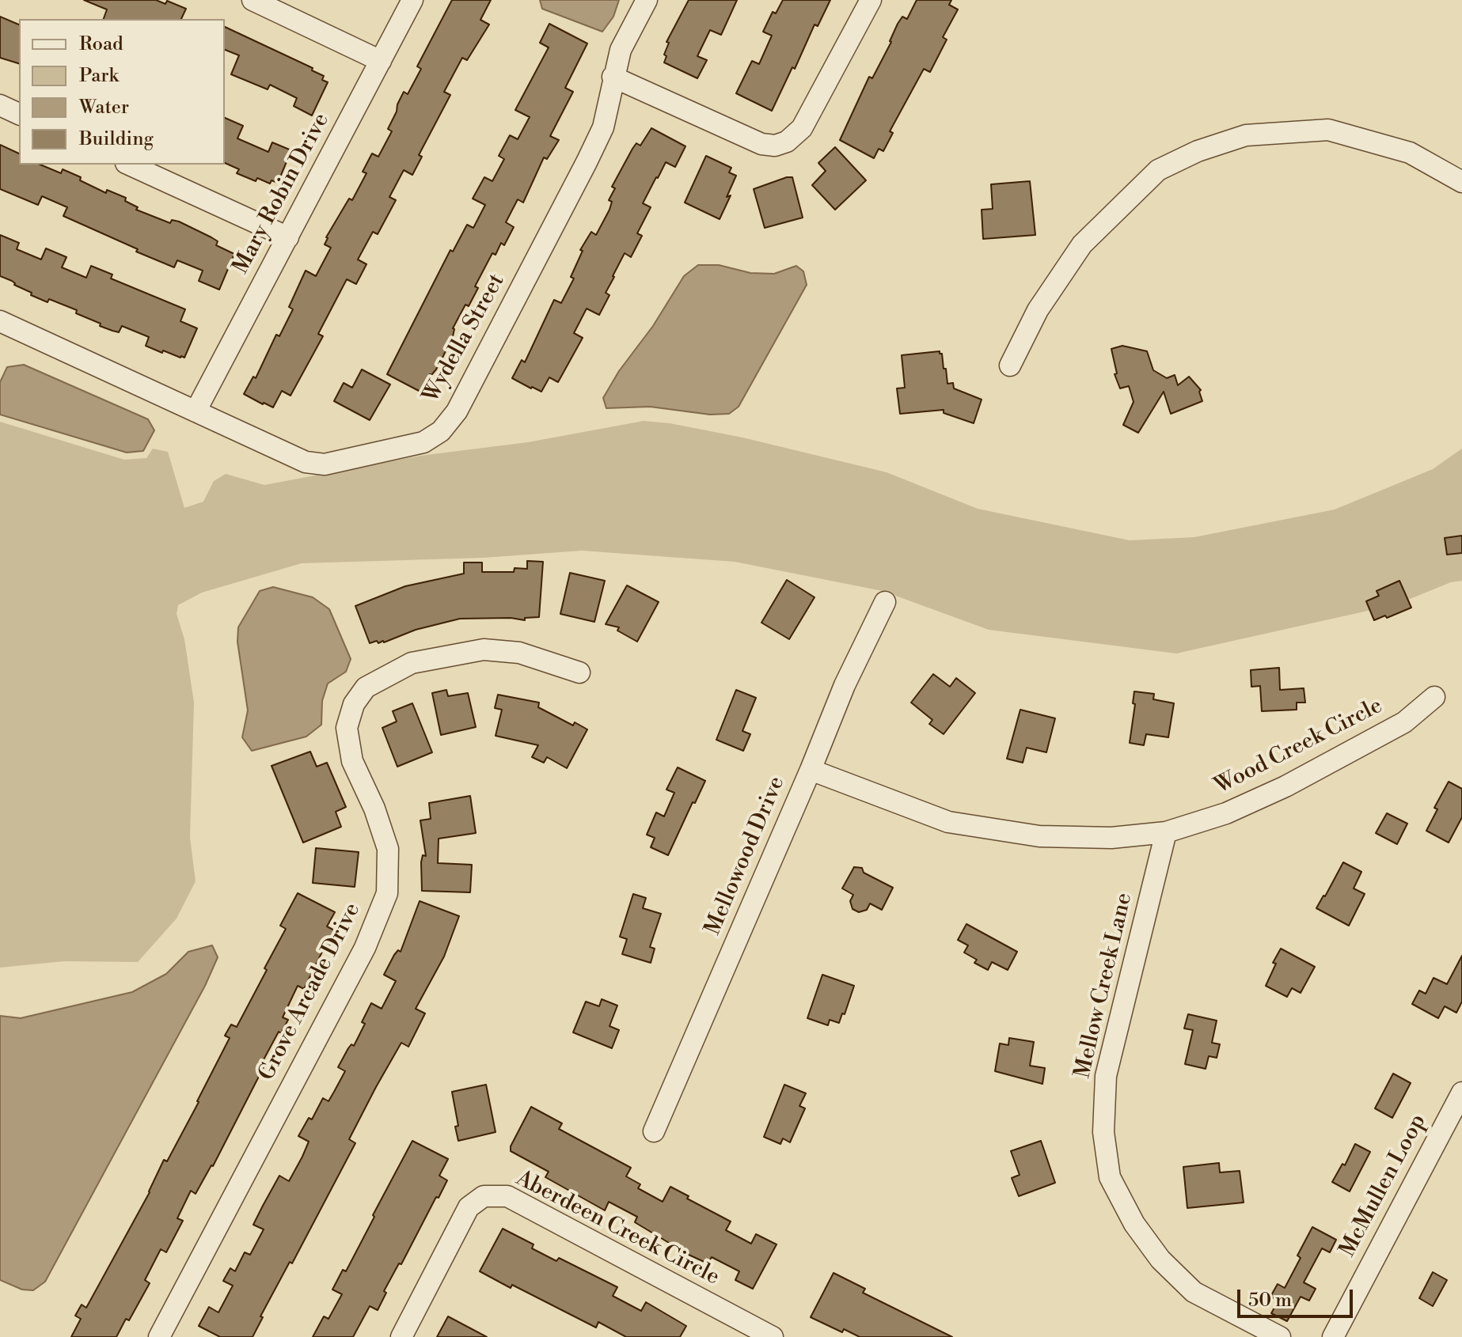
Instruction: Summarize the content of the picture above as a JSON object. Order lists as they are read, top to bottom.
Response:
{
  "streets": {
    "street": [
      "Mary Robin Drive",
      "Wydella Street",
      "Wood Creek Circle",
      "Mellowood Drive",
      "Mellow Creek Lane",
      "Grove Arcade Drive",
      "McMullen Loop",
      "Aberdeen Creek Circle"
    ]
  },
  "crossings": [
    ["Mary Robin Drive", "Wydella Street"],
    ["Wood Creek Circle", "Mellowood Drive"],
    ["Wood Creek Circle", "Mellow Creek Lane"]
  ],
  "legend": [
    "Road",
    "Park",
    "Water",
    "Building"
  ],
  "scale_bar": "50 m"
}
